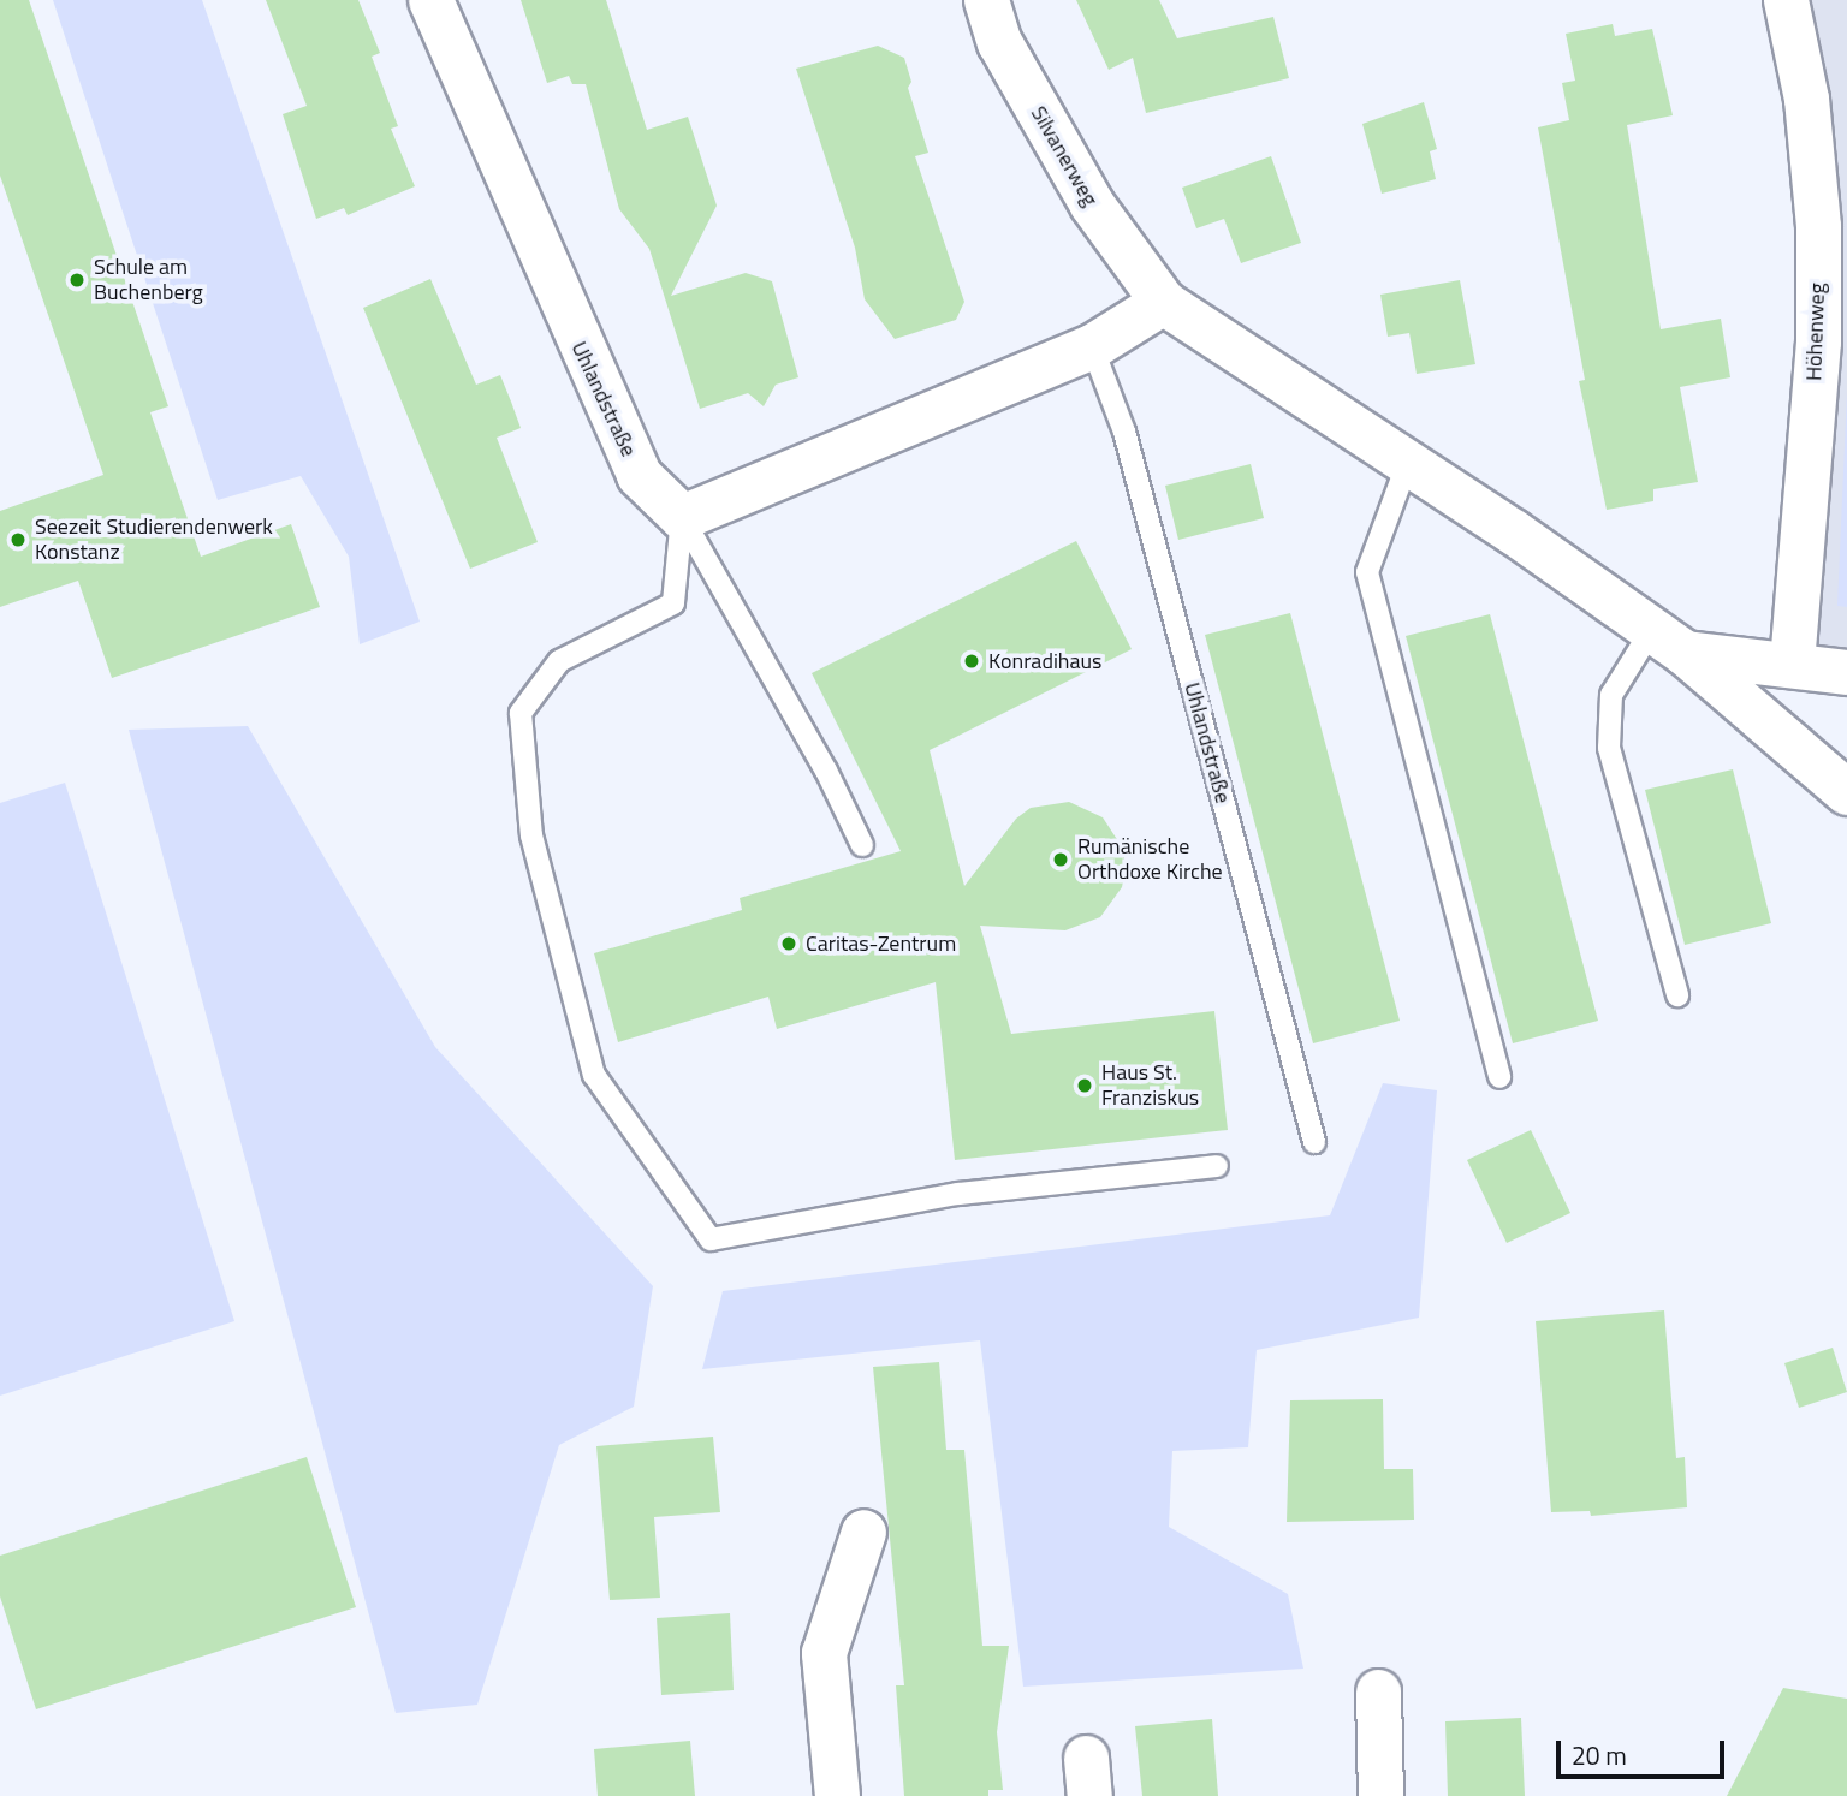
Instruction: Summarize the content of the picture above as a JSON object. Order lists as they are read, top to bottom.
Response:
{
  "streets": {
    "street": ["Silvanerweg", "Höhenweg", "Uhlandstraße"]
  },
  "places": [
    "Schule am Buchenberg",
    "Seezeit Studierendenwerk Konstanz",
    "Konradihaus",
    "Rumänische Orthdoxe Kirche",
    "Caritas-Zentrum",
    "Haus St. Franziskus"
  ],
  "scale_bar": "20 m"
}
